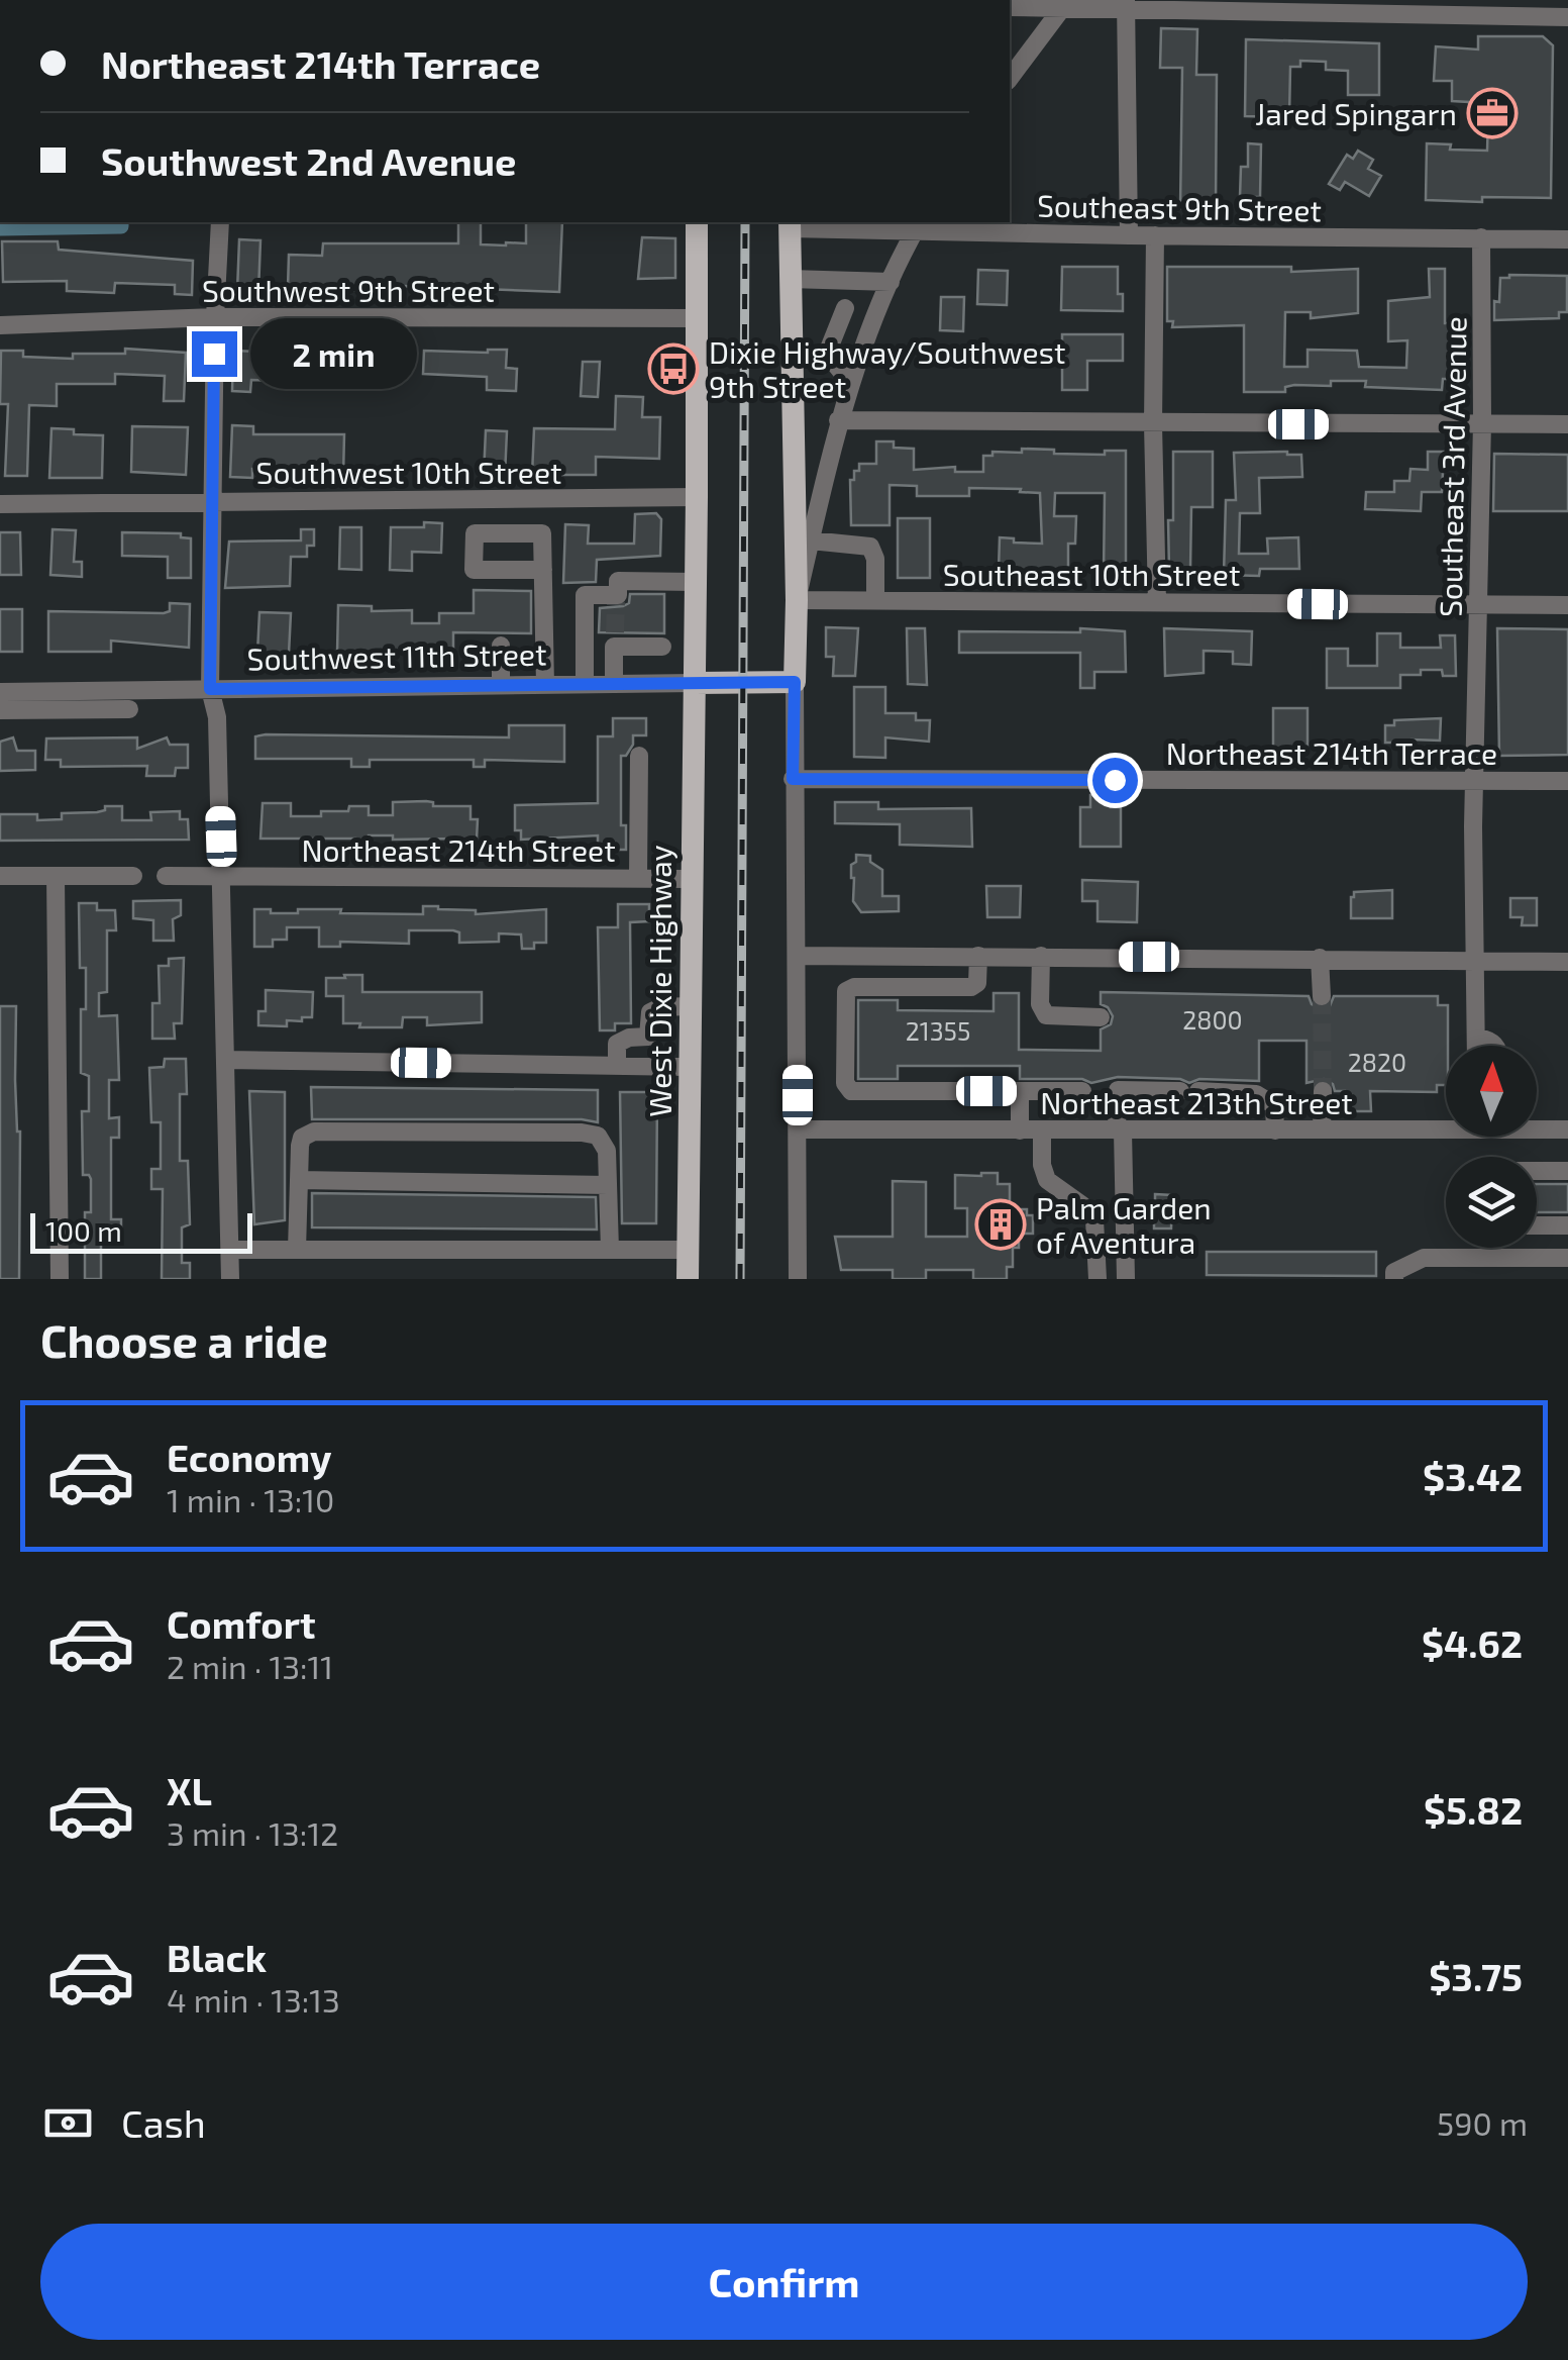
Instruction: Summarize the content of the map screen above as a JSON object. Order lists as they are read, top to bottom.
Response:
{
  "streets": {
    "main road": ["Southwest 11th Street", "West Dixie Highway"],
    "street": [
      "Southeast 9th Street",
      "Southwest 9th Street",
      "Southeast 3rd Avenue",
      "Southwest 10th Street",
      "Southeast 10th Street",
      "Northeast 214th Terrace",
      "Northeast 214th Street",
      "Northeast 213th Street"
    ]
  },
  "crossings": [
    ["Southeast 9th Street", "Southeast 3rd Avenue"],
    ["Southwest 9th Street", "West Dixie Highway"],
    ["Southeast 3rd Avenue", "Southeast 10th Street"],
    ["Southeast 3rd Avenue", "Northeast 214th Terrace"],
    ["Southwest 10th Street", "West Dixie Highway"],
    ["Southwest 11th Street", "West Dixie Highway"],
    ["Northeast 214th Street", "West Dixie Highway"]
  ],
  "places": {
    "office": ["Jared Spingarn"],
    "bus stop": ["Dixie Highway/Southwest 9th Street"],
    "building": ["Palm Garden of Aventura"]
  },
  "house_numbers": ["2800", "21355", "2820"],
  "scale_bar": "100 m",
  "north": "top",
  "page": {
    "banner": ["Northeast 214th Terrace", "Southwest 2nd Avenue"],
    "bubble": "2 min",
    "scale": "100 m",
    "heading": "Choose a ride",
    "list": [
      {
        "name": "Economy",
        "note": "1 min · 13:10",
        "value": "$3.42"
      },
      {
        "name": "Comfort",
        "note": "2 min · 13:11",
        "value": "$4.62"
      },
      {
        "name": "XL",
        "note": "3 min · 13:12",
        "value": "$5.82"
      },
      {
        "name": "Black",
        "note": "4 min · 13:13",
        "value": "$3.75"
      }
    ],
    "pay": ["Cash", "590 m"],
    "buttons": "Confirm"
  }
}
